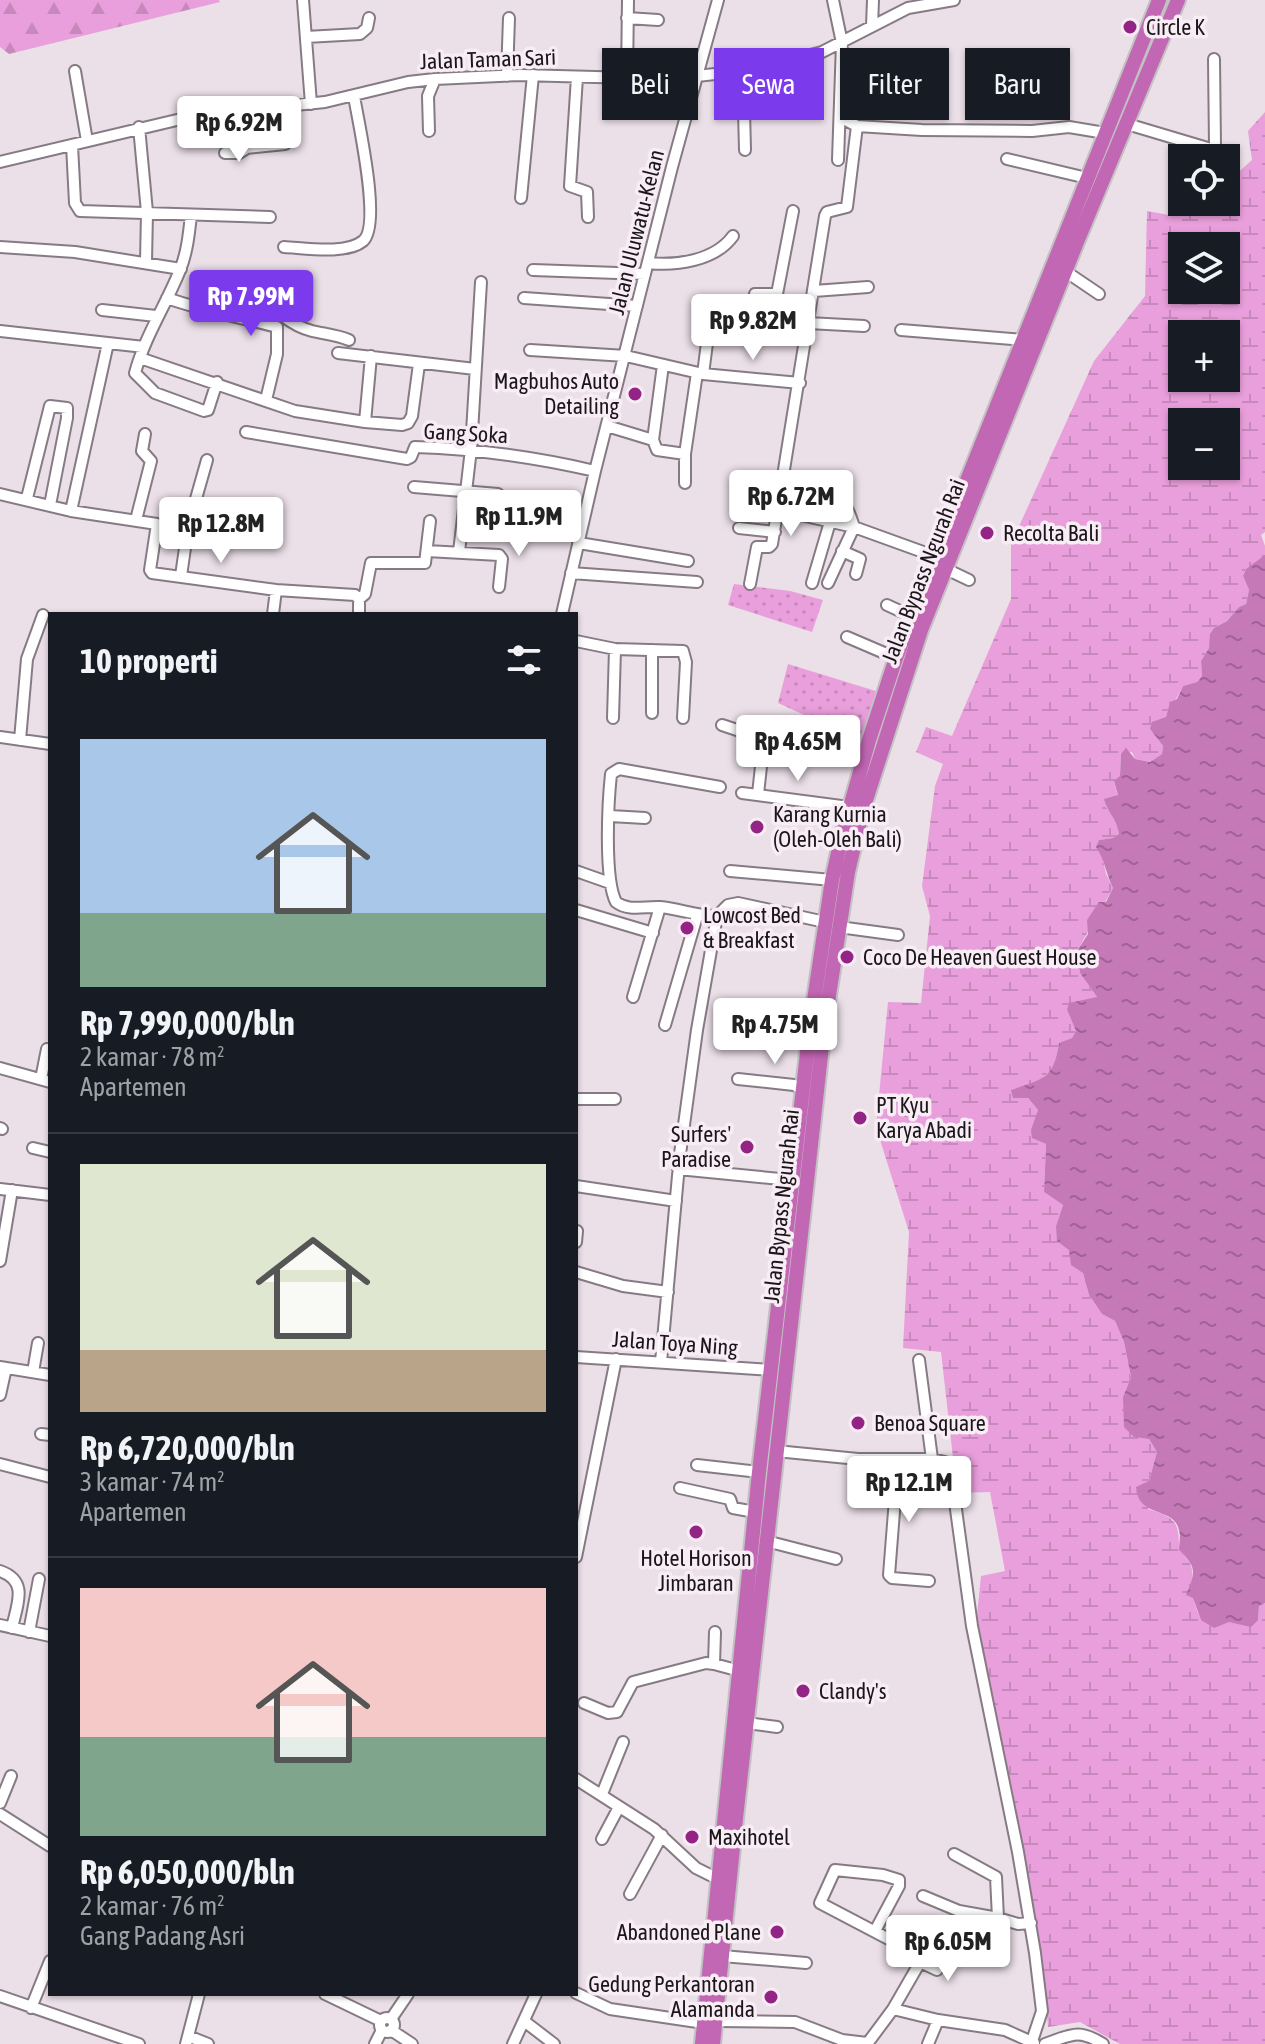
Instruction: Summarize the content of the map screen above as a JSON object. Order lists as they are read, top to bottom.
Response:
{
  "streets": {
    "highway": ["Jalan Bypass Ngurah Rai"],
    "street": [
      "Jalan Taman Sari",
      "Jalan Uluwatu-Kelan",
      "Gang Soka",
      "Jalan Toya Ning"
    ]
  },
  "crossings": [
    ["Jalan Uluwatu-Kelan", "Gang Soka"],
    ["Jalan Bypass Ngurah Rai", "Jalan Toya Ning"]
  ],
  "places": [
    "Circle K",
    "Magbuhos Auto Detailing",
    "Recolta Bali",
    "Karang Kurnia (Oleh-Oleh Bali)",
    "Lowcost Bed & Breakfast",
    "Coco De Heaven Guest House",
    "PT Kyu Karya Abadi",
    "Surfers' Paradise",
    "Benoa Square",
    "Hotel Horison Jimbaran",
    "Clandy's",
    "Maxihotel",
    "Abandoned Plane",
    "Gedung Perkantoran Alamanda"
  ],
  "page": {
    "chip": [
      "Beli",
      "Sewa",
      "Filter",
      "Baru"
    ],
    "price": [
      "Rp 6.92M",
      "Rp 7.99M",
      "Rp 9.82M",
      "Rp 6.72M",
      "Rp 11.9M",
      "Rp 12.8M",
      "Rp 4.65M",
      "Rp 4.75M",
      "Rp 12.1M",
      "Rp 6.05M"
    ],
    "map_buttons": ["+", "−"],
    "heading": "10 properti",
    "list": [
      {
        "name": "Rp 7,990,000/bln",
        "note": "2 kamar · 78 m² · Apartemen"
      },
      {
        "name": "Rp 6,720,000/bln",
        "note": "3 kamar · 74 m² · Apartemen"
      },
      {
        "name": "Rp 6,050,000/bln",
        "note": "2 kamar · 76 m² · Gang Padang Asri"
      }
    ]
  }
}
